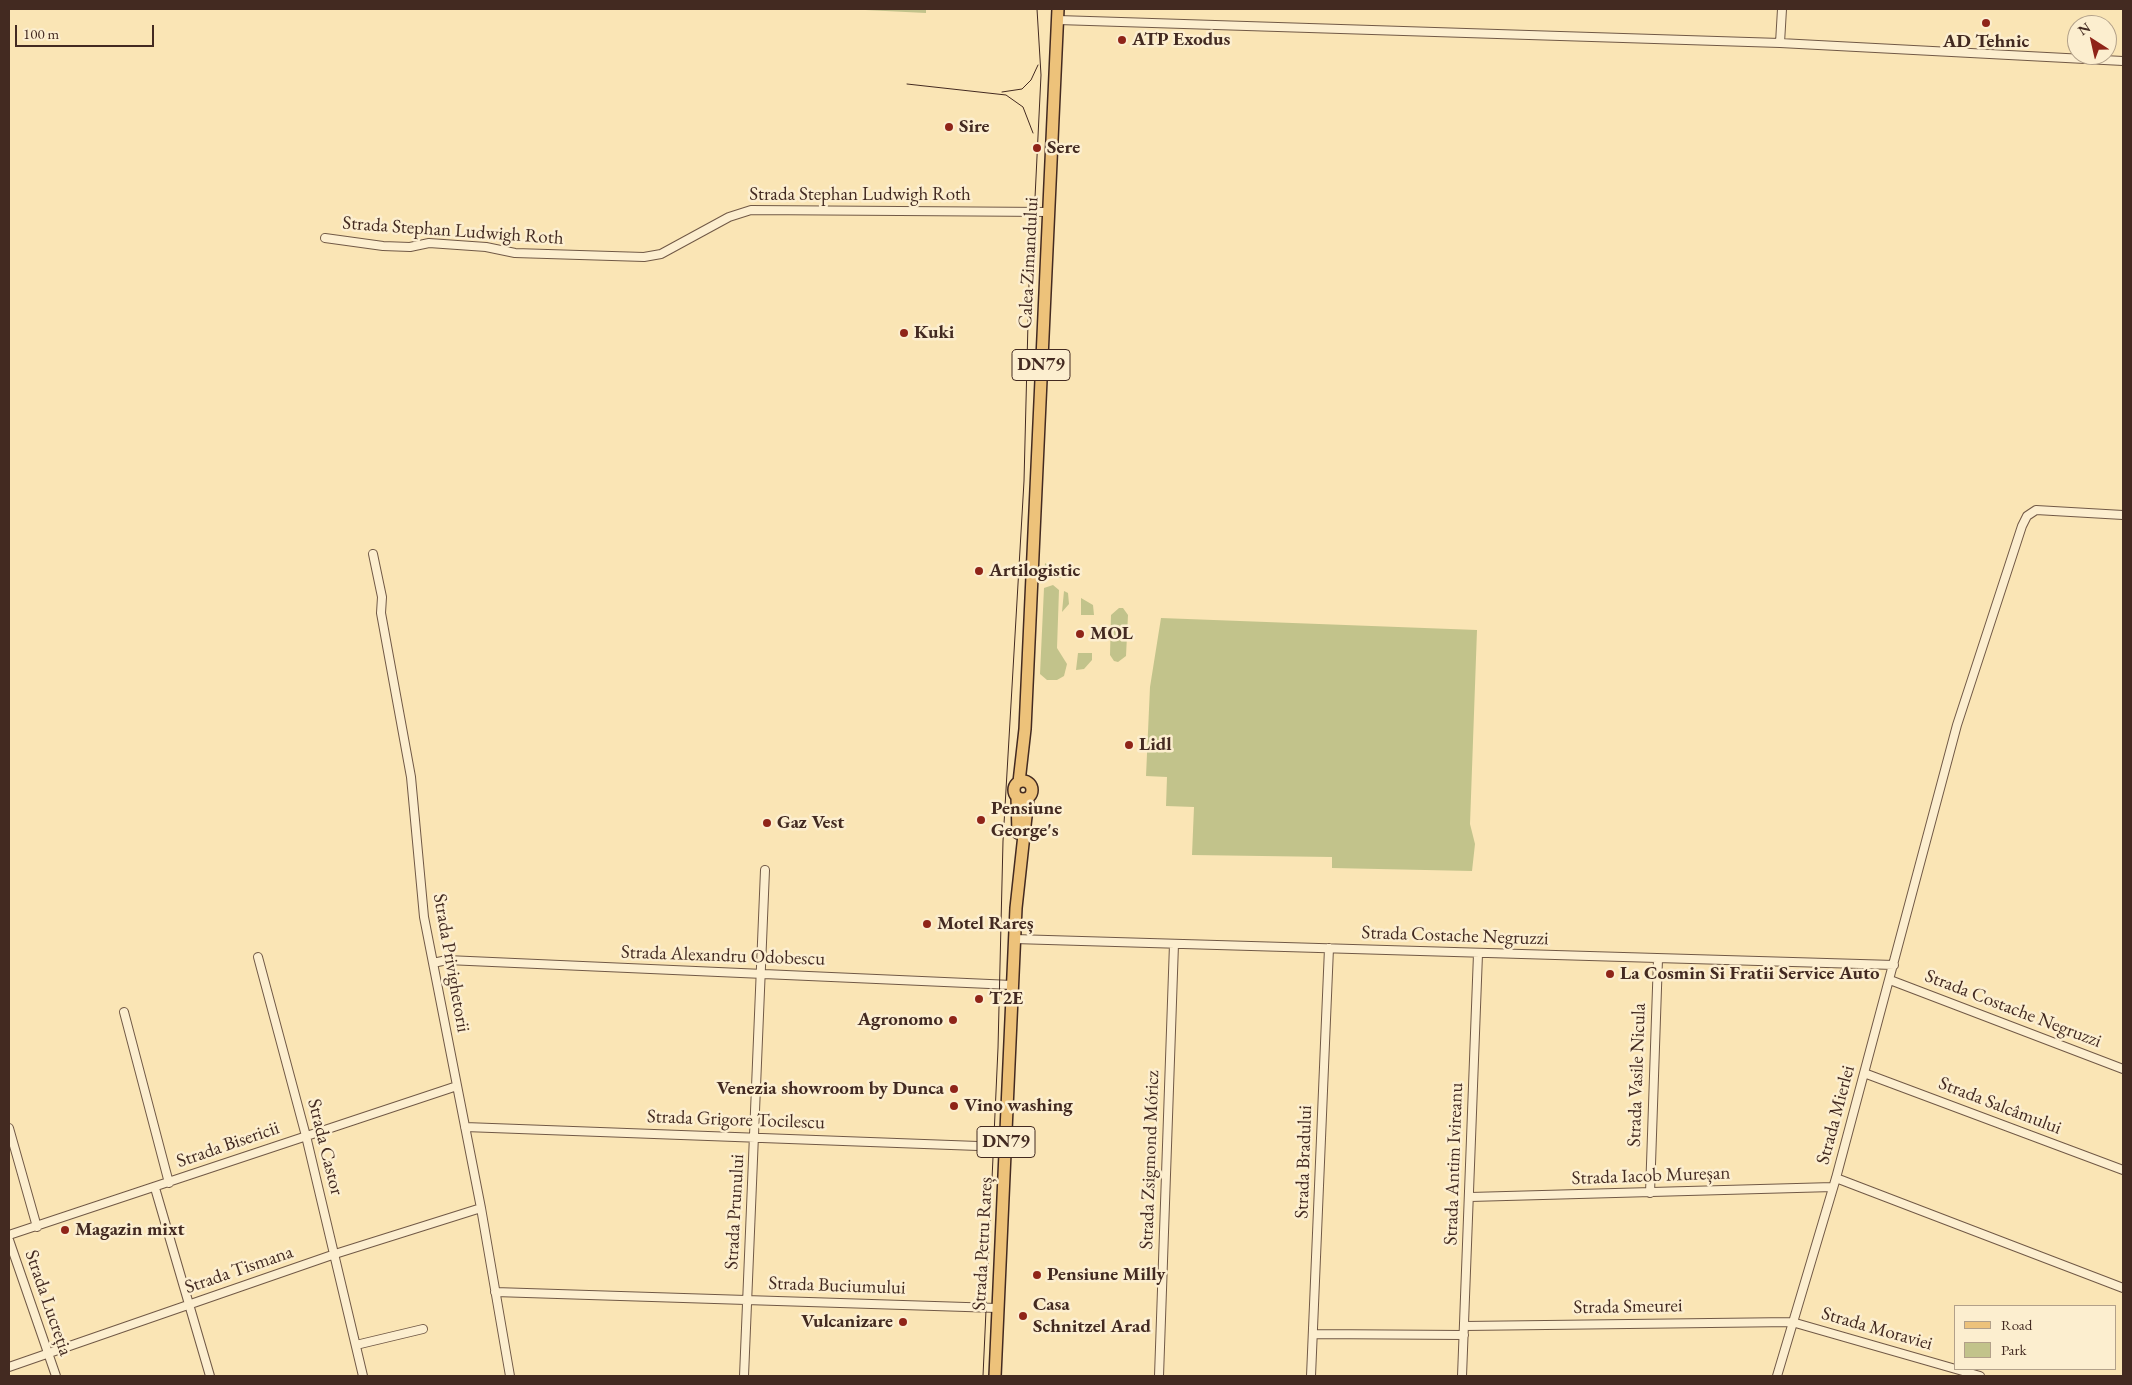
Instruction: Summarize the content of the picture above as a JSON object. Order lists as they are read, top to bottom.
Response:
{
  "streets": {
    "main road": ["Calea Zimandului", "DN79", "Strada Petru Rareș"],
    "street": [
      "Strada Stephan Ludwigh Roth",
      "Strada Costache Negruzzi",
      "Strada Alexandru Odobescu",
      "Strada Privighetorii",
      "Strada Vasile Nicula",
      "Strada Salcâmului",
      "Strada Mierlei",
      "Strada Grigore Tocilescu",
      "Strada Bisericii",
      "Strada Castor",
      "Strada Zsigmond Móricz",
      "Strada Bradului",
      "Strada Antim Ivireanu",
      "Strada Iacob Mureșan",
      "Strada Prunului",
      "Strada Tismana",
      "Strada Buciumului",
      "Strada Lucreția",
      "Strada Smeurei",
      "Strada Moraviei"
    ]
  },
  "crossings": [
    ["Strada Stephan Ludwigh Roth", "Calea Zimandului"],
    ["Calea Zimandului", "Strada Petru Rareș"],
    ["Strada Costache Negruzzi", "Strada Vasile Nicula"],
    ["Strada Costache Negruzzi", "Strada Mierlei"],
    ["Strada Costache Negruzzi", "Strada Zsigmond Móricz"],
    ["Strada Costache Negruzzi", "Strada Bradului"],
    ["Strada Costache Negruzzi", "Strada Antim Ivireanu"],
    ["Strada Costache Negruzzi", "Strada Petru Rareș"],
    ["Strada Alexandru Odobescu", "Strada Privighetorii"],
    ["Strada Alexandru Odobescu", "Strada Prunului"],
    ["Strada Alexandru Odobescu", "Strada Petru Rareș"],
    ["Strada Privighetorii", "Strada Grigore Tocilescu"],
    ["Strada Privighetorii", "Strada Bisericii"],
    ["Strada Privighetorii", "Strada Tismana"],
    ["Strada Privighetorii", "Strada Buciumului"],
    ["Strada Vasile Nicula", "Strada Iacob Mureșan"],
    ["Strada Salcâmului", "Strada Mierlei"],
    ["Strada Mierlei", "Strada Iacob Mureșan"],
    ["Strada Mierlei", "Strada Smeurei"],
    ["Strada Mierlei", "Strada Moraviei"],
    ["Strada Grigore Tocilescu", "Strada Prunului"],
    ["Strada Grigore Tocilescu", "Strada Petru Rareș"],
    ["Strada Bisericii", "Strada Castor"],
    ["Strada Castor", "Strada Tismana"],
    ["Strada Antim Ivireanu", "Strada Iacob Mureșan"],
    ["Strada Antim Ivireanu", "Strada Smeurei"],
    ["Strada Prunului", "Strada Buciumului"],
    ["Strada Petru Rareș", "Strada Buciumului"],
    ["Strada Tismana", "Strada Lucreția"],
    ["Strada Smeurei", "Strada Moraviei"]
  ],
  "places": [
    "AD Tehnic",
    "ATP Exodus",
    "Sire",
    "Sere",
    "Kuki",
    "Artilogistic",
    "MOL",
    "Lidl",
    "Pensiune George's",
    "Gaz Vest",
    "Motel Rareș",
    "La Cosmin Si Fratii Service Auto",
    "T2E",
    "Agronomo",
    "Venezia showroom by Dunca",
    "Vino washing",
    "Magazin mixt",
    "Pensiune Milly",
    "Casa Schnitzel Arad",
    "Vulcanizare"
  ],
  "legend": ["Road", "Park"],
  "scale_bar": "100 m",
  "north": "top left"
}
